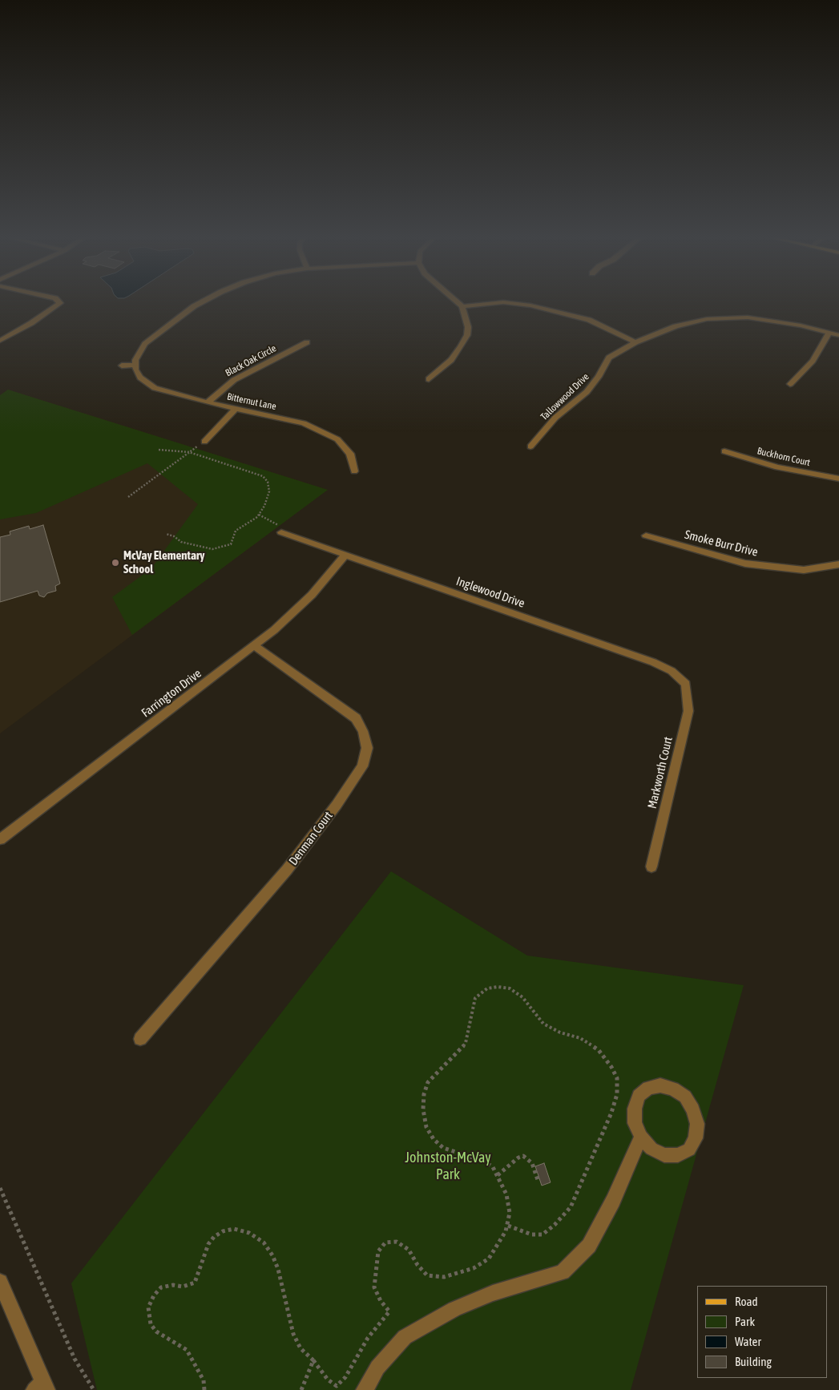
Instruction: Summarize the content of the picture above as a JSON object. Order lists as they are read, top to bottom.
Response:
{
  "streets": {
    "street": [
      "Black Oak Circle",
      "Tallowwood Drive",
      "Bitternut Lane",
      "Buckhorn Court",
      "Smoke Burr Drive",
      "Inglewood Drive",
      "Farrington Drive",
      "Markworth Court",
      "Denman Court"
    ]
  },
  "crossings": [
    ["Black Oak Circle", "Bitternut Lane"],
    ["Inglewood Drive", "Farrington Drive"],
    ["Inglewood Drive", "Markworth Court"],
    ["Farrington Drive", "Denman Court"]
  ],
  "parks": ["Johnston-McVay Park"],
  "places": ["McVay Elementary School"],
  "legend": [
    "Road",
    "Park",
    "Water",
    "Building"
  ]
}
